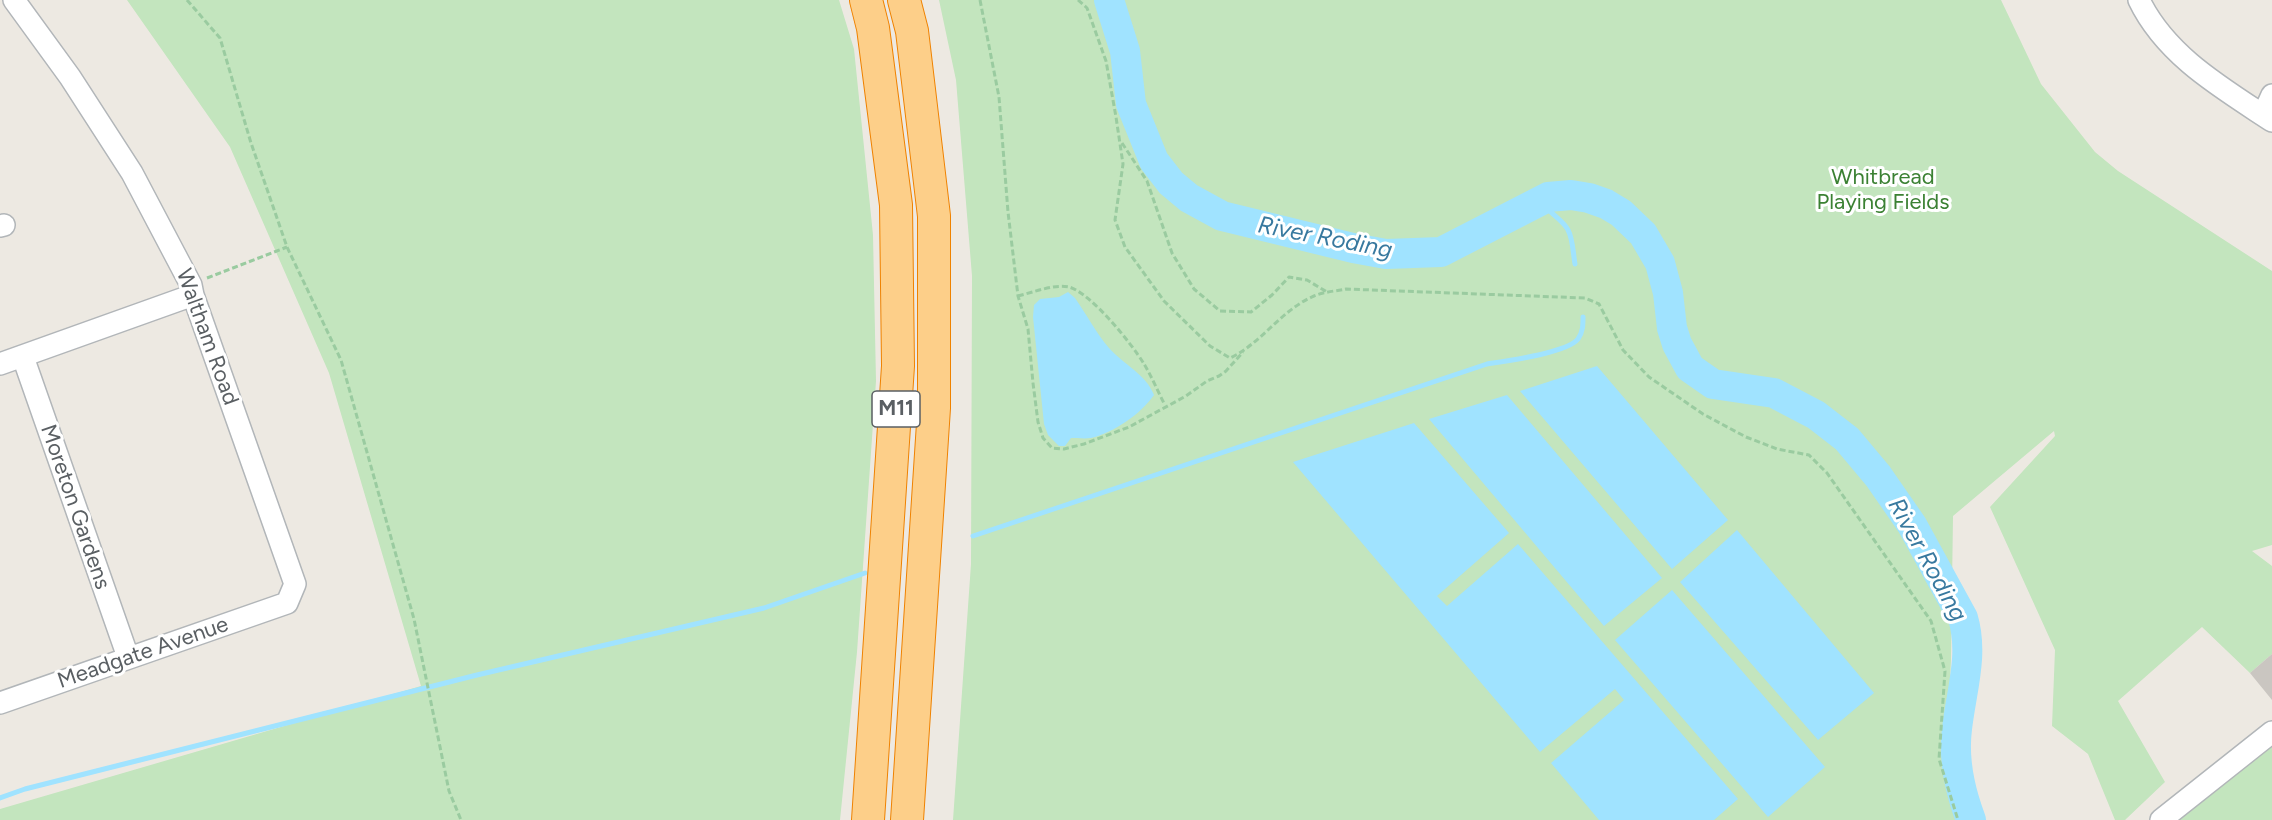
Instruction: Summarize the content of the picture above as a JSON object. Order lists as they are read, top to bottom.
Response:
{
  "streets": {
    "highway": ["M11"],
    "street": ["Waltham Road", "Moreton Gardens", "Meadgate Avenue"]
  },
  "crossings": [
    ["Waltham Road", "Meadgate Avenue"],
    ["Moreton Gardens", "Meadgate Avenue"]
  ],
  "water": ["River Roding"],
  "parks": ["Whitbread Playing Fields"]
}
